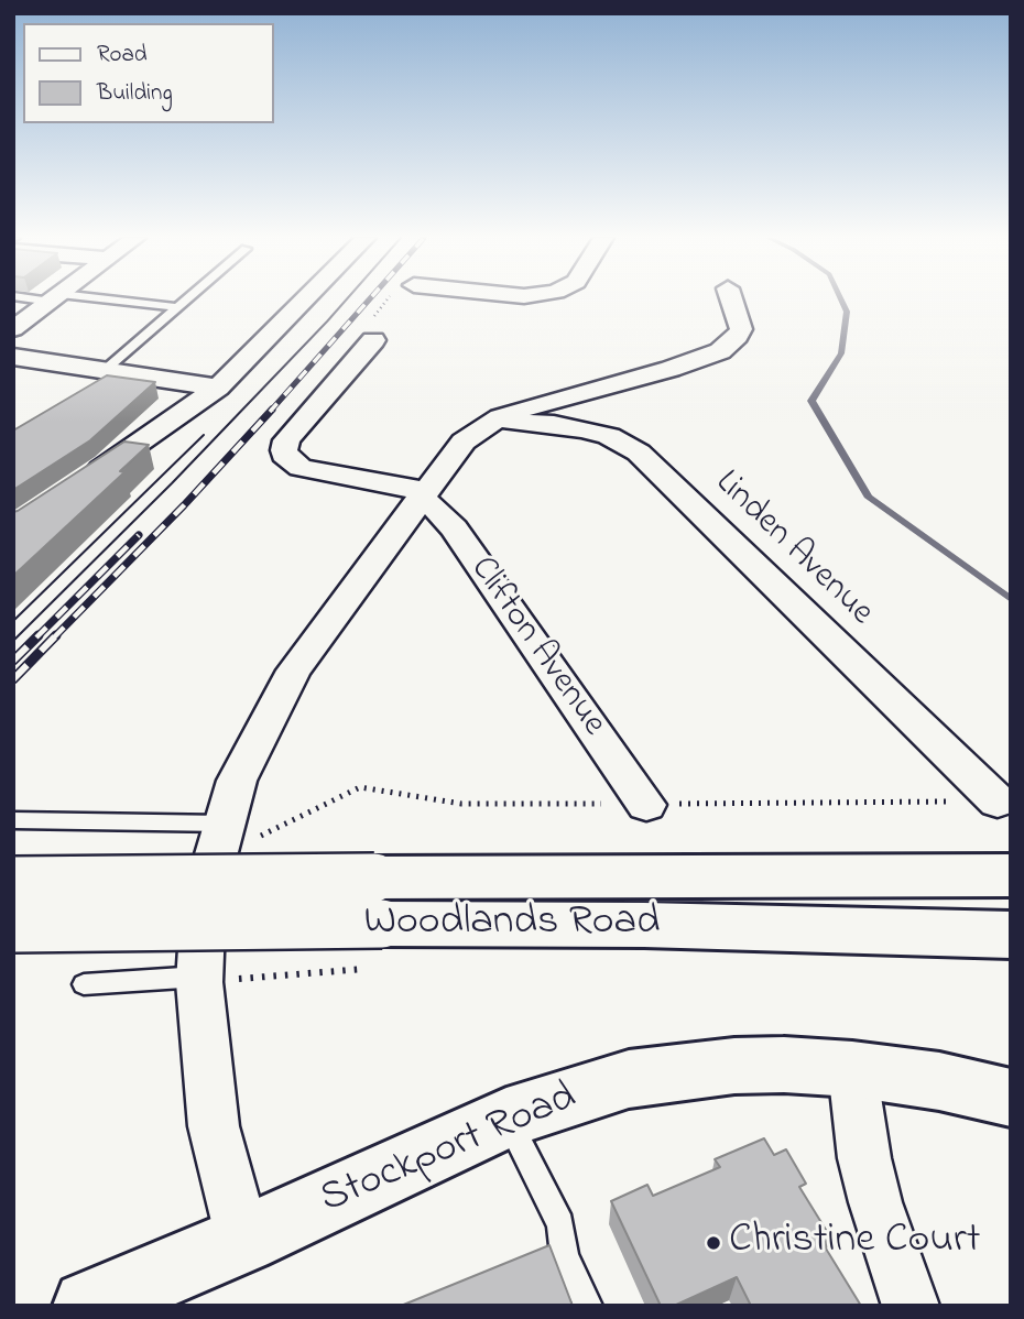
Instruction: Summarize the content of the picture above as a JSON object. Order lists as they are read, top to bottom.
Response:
{
  "streets": {
    "main road": ["Woodlands Road", "Stockport Road"],
    "street": ["Linden Avenue", "Clifton Avenue"]
  },
  "places": ["Christine Court"],
  "legend": ["Road", "Building"]
}
